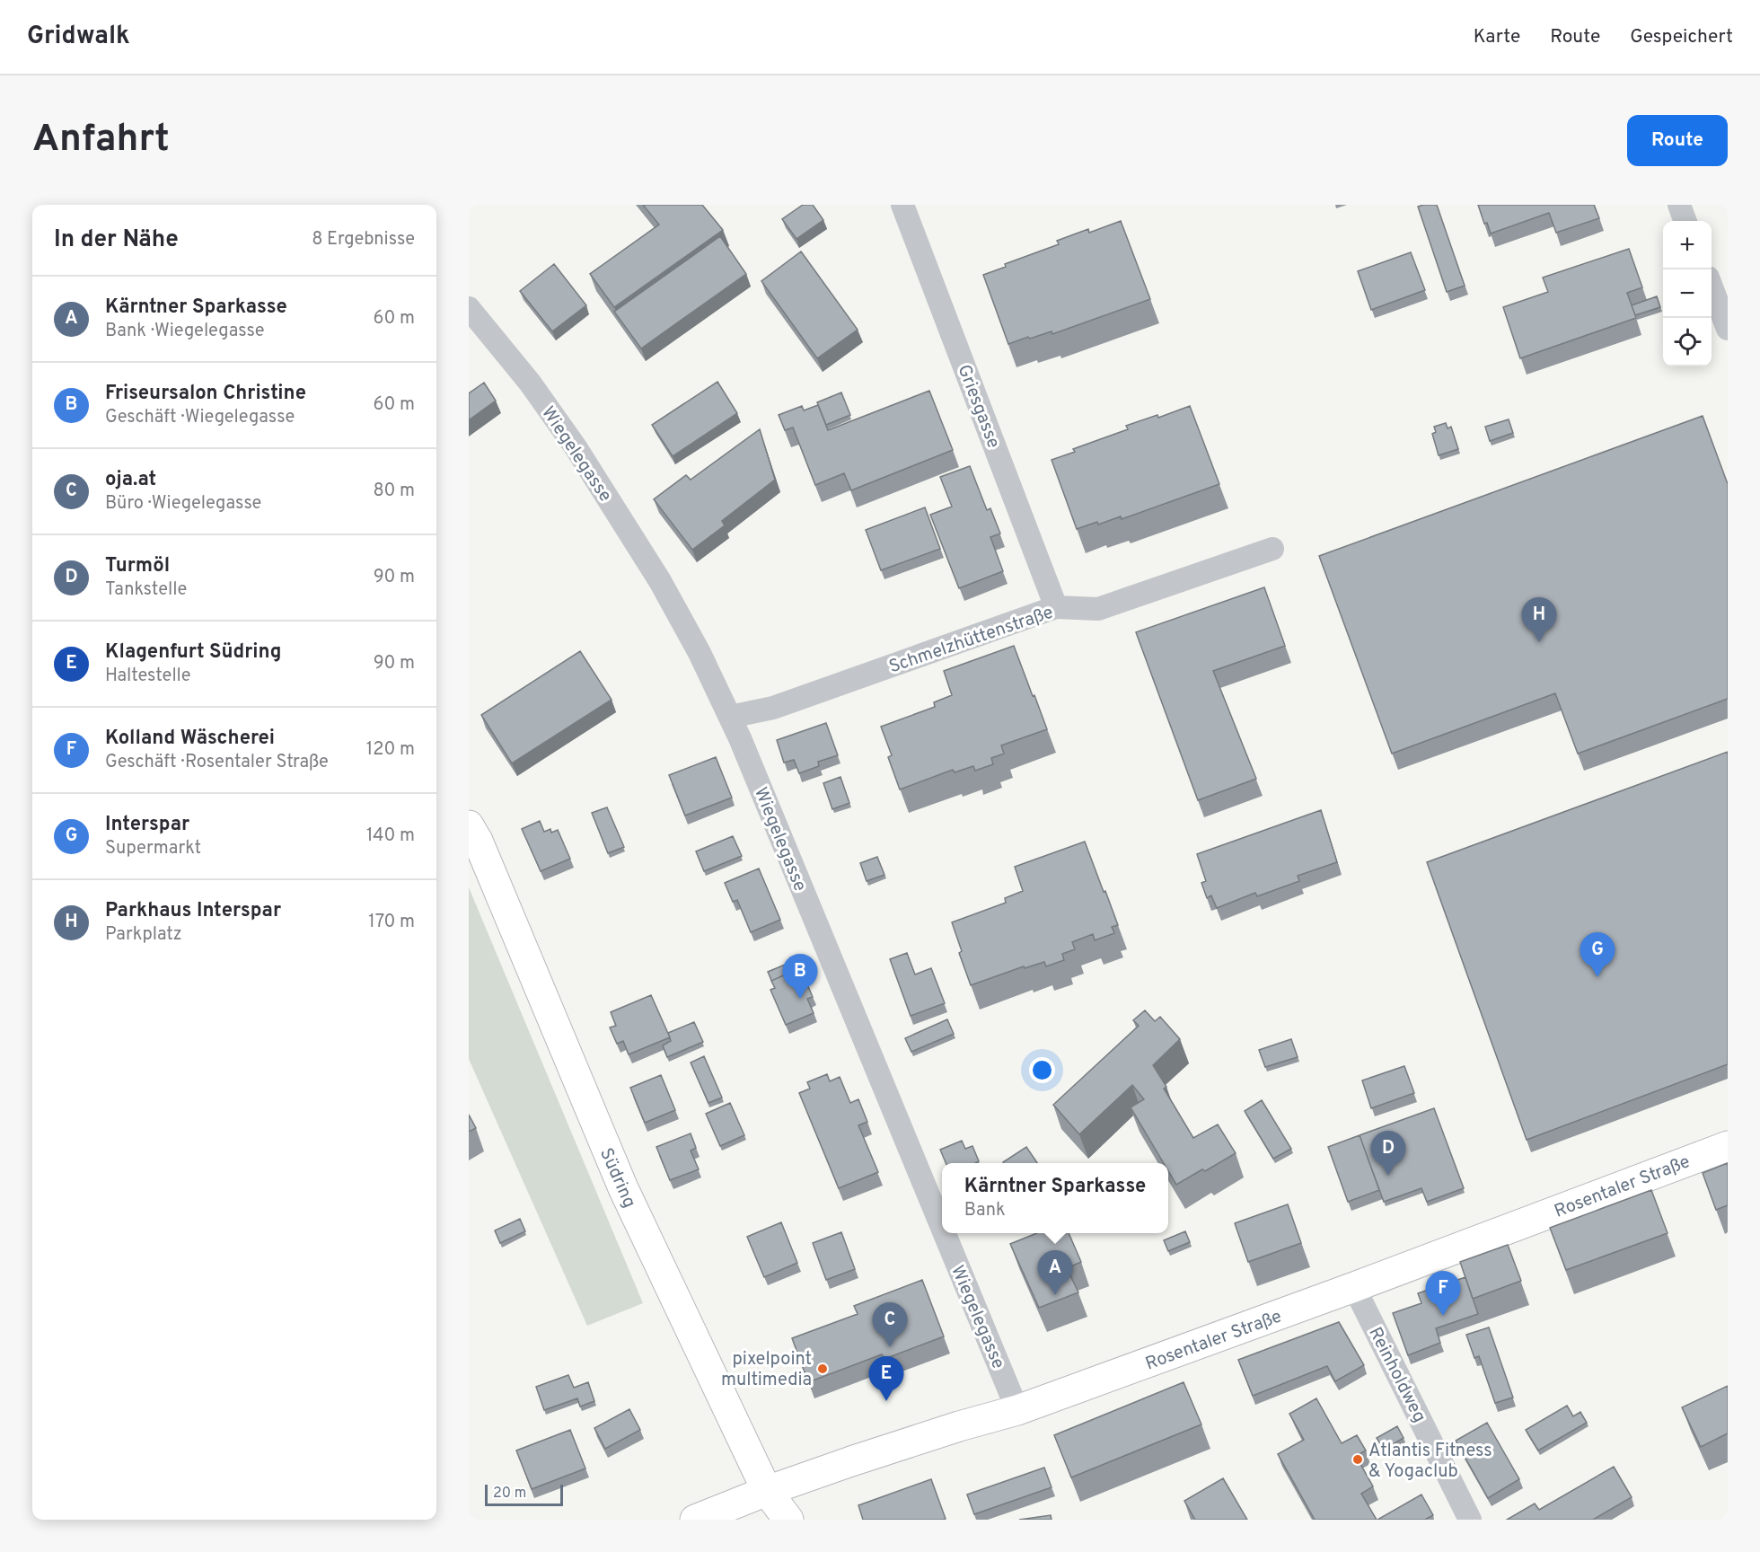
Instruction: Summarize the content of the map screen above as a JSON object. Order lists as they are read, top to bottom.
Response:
{
  "streets": {
    "main road": ["Südring", "Rosentaler Straße"],
    "street": [
      "Griesgasse",
      "Wiegelegasse",
      "Schmelzhüttenstraße",
      "Reinholdweg"
    ]
  },
  "crossings": [
    ["Griesgasse", "Schmelzhüttenstraße"],
    ["Wiegelegasse", "Schmelzhüttenstraße"],
    ["Wiegelegasse", "Rosentaler Straße"],
    ["Südring", "Rosentaler Straße"],
    ["Rosentaler Straße", "Reinholdweg"]
  ],
  "places": ["pixelpoint multimedia", "Atlantis Fitness & Yogaclub"],
  "scale_bar": "20 m",
  "page": {
    "header": "Gridwalk",
    "nav": ["Karte", "Route", "Gespeichert"],
    "buttons": "Route",
    "title": "Anfahrt",
    "heading": ["In der Nähe", "8 Ergebnisse"],
    "map_buttons": ["+", "−"],
    "list": [
      {
        "mark": "A",
        "name": "Kärntner Sparkasse",
        "note": "Bank · Wiegelegasse",
        "value": "60 m"
      },
      {
        "mark": "B",
        "name": "Friseursalon Christine",
        "note": "Geschäft · Wiegelegasse",
        "value": "60 m"
      },
      {
        "mark": "C",
        "name": "oja.at",
        "note": "Büro · Wiegelegasse",
        "value": "80 m"
      },
      {
        "mark": "D",
        "name": "Turmöl",
        "note": "Tankstelle",
        "value": "90 m"
      },
      {
        "mark": "E",
        "name": "Klagenfurt Südring",
        "note": "Haltestelle",
        "value": "90 m"
      },
      {
        "mark": "F",
        "name": "Kolland Wäscherei",
        "note": "Geschäft · Rosentaler Straße",
        "value": "120 m"
      },
      {
        "mark": "G",
        "name": "Interspar",
        "note": "Supermarkt",
        "value": "140 m"
      },
      {
        "mark": "H",
        "name": "Parkhaus Interspar",
        "note": "Parkplatz",
        "value": "170 m"
      }
    ],
    "pins": [
      "H",
      "G",
      "B",
      "D",
      "A",
      "F",
      "C",
      "E"
    ],
    "popup": ["Kärntner Sparkasse", "Bank"],
    "scale": "20 m"
  }
}
